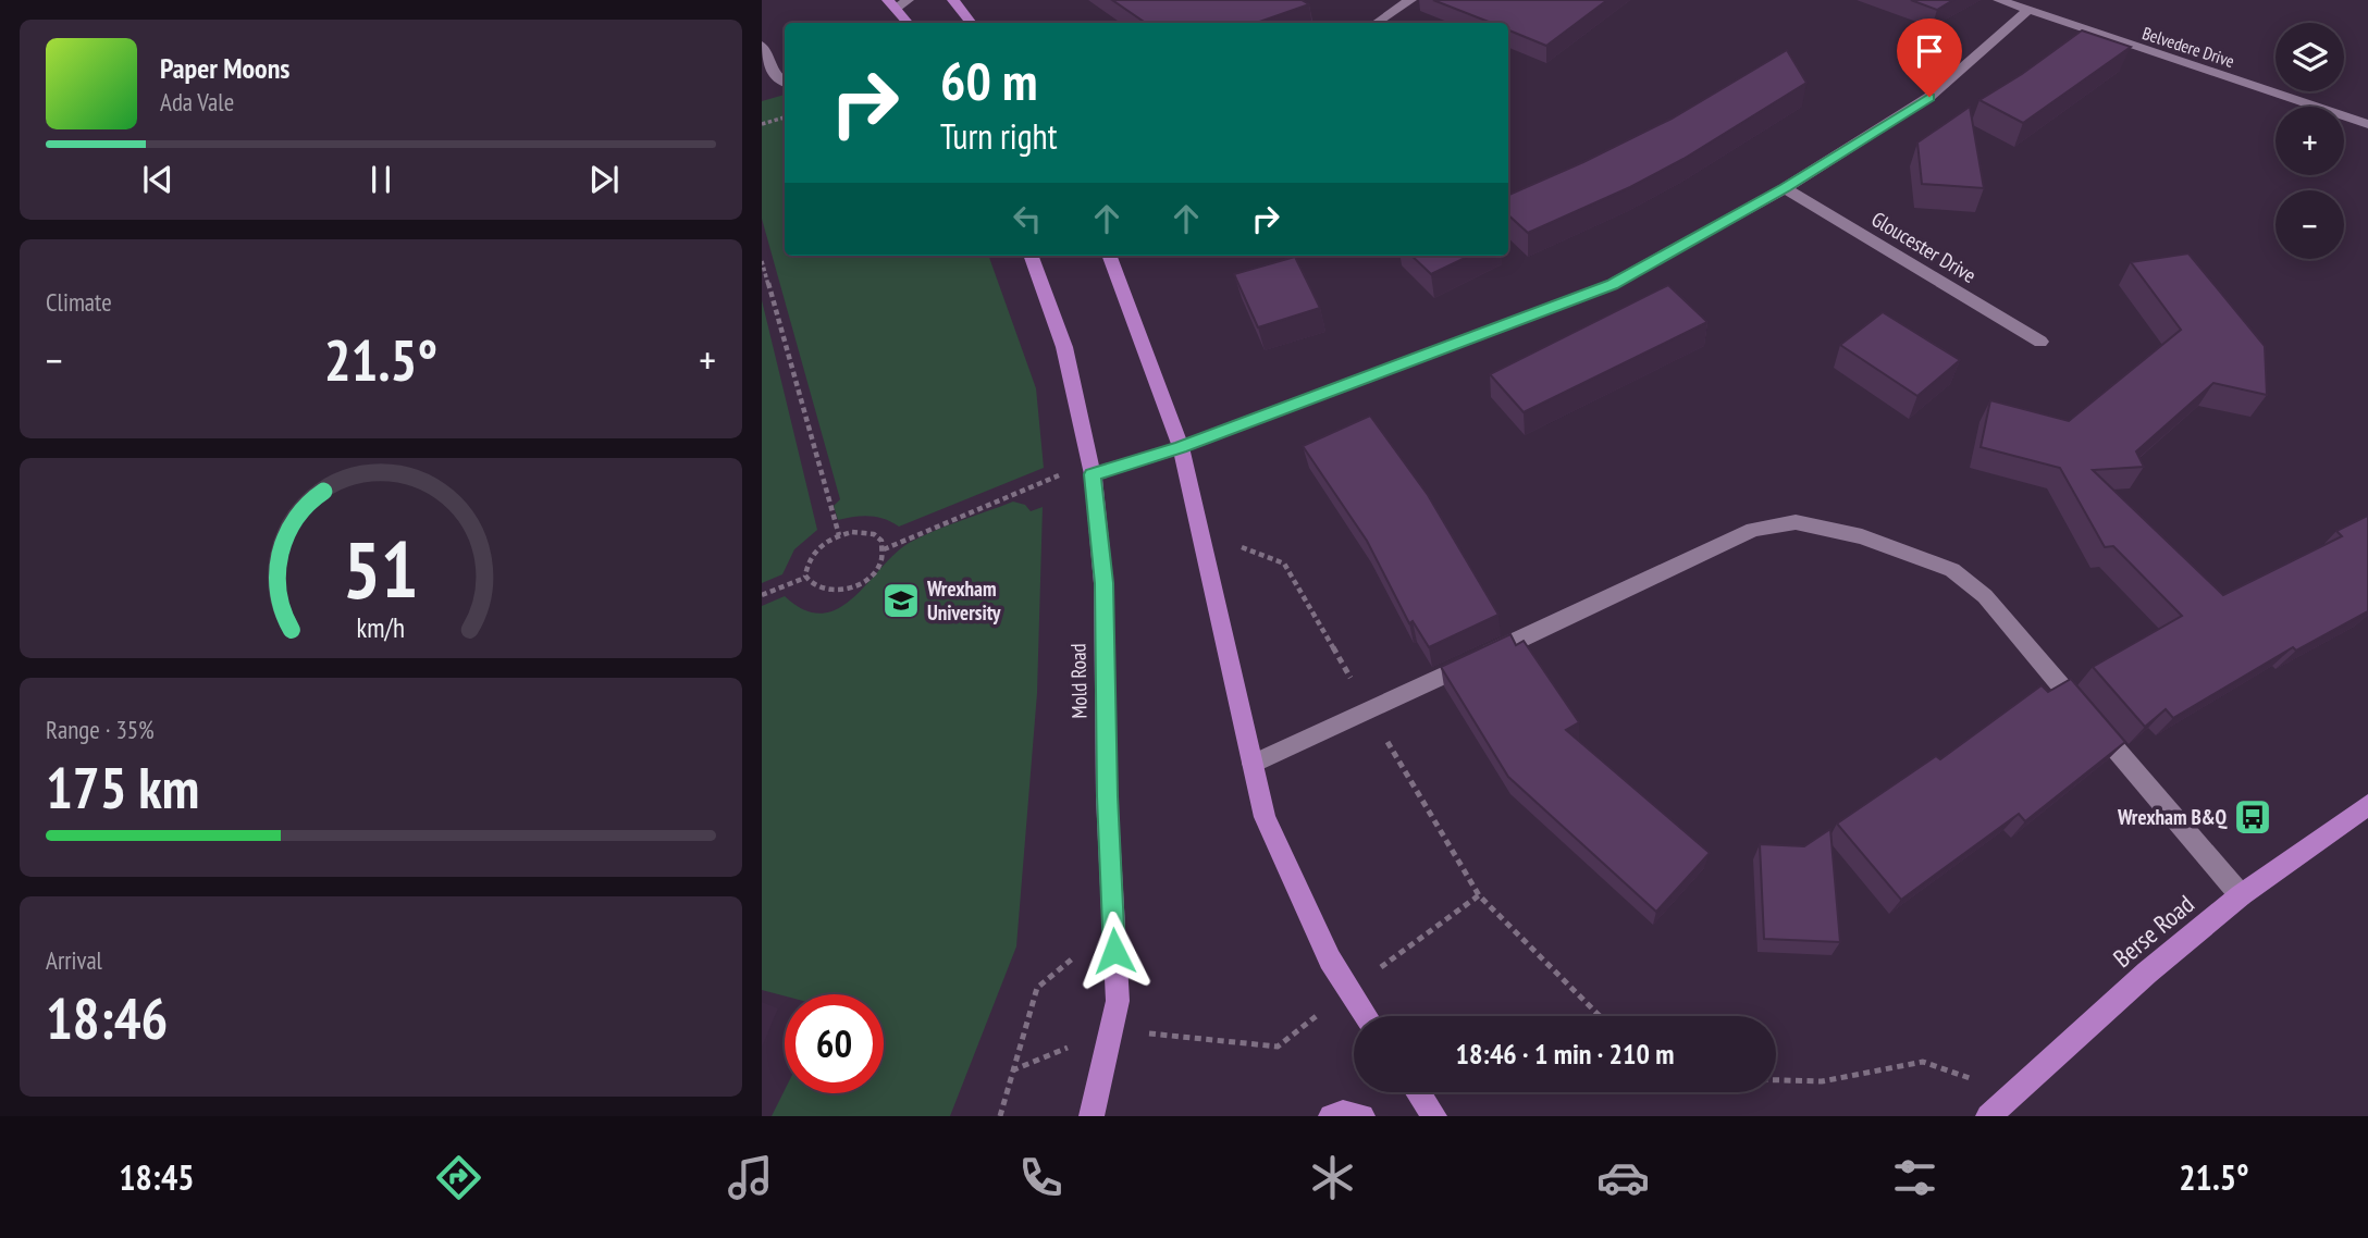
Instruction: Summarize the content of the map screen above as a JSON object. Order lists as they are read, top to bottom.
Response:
{
  "streets": {
    "main road": ["Mold Road", "Berse Road"],
    "street": ["Belvedere Drive", "Gloucester Drive"]
  },
  "places": {
    "school or university": ["Wrexham University"],
    "bus stop": ["Wrexham B&Q"]
  },
  "page": {
    "map_buttons": ["+", "−"],
    "turn": ["60 m", "Turn right"],
    "song": ["Paper Moons", "Ada Vale"],
    "tile": [
      "Climate",
      ["Range · 35%", "175 km"],
      ["Arrival", "18:46"]
    ],
    "heat": ["−", "21.5°", "+"],
    "limit": "60",
    "trip": "18:46 · 1 min · 210 m",
    "tabs": ["18:45", "21.5°"],
    "gauge": ["51", "km/h"]
  }
}
